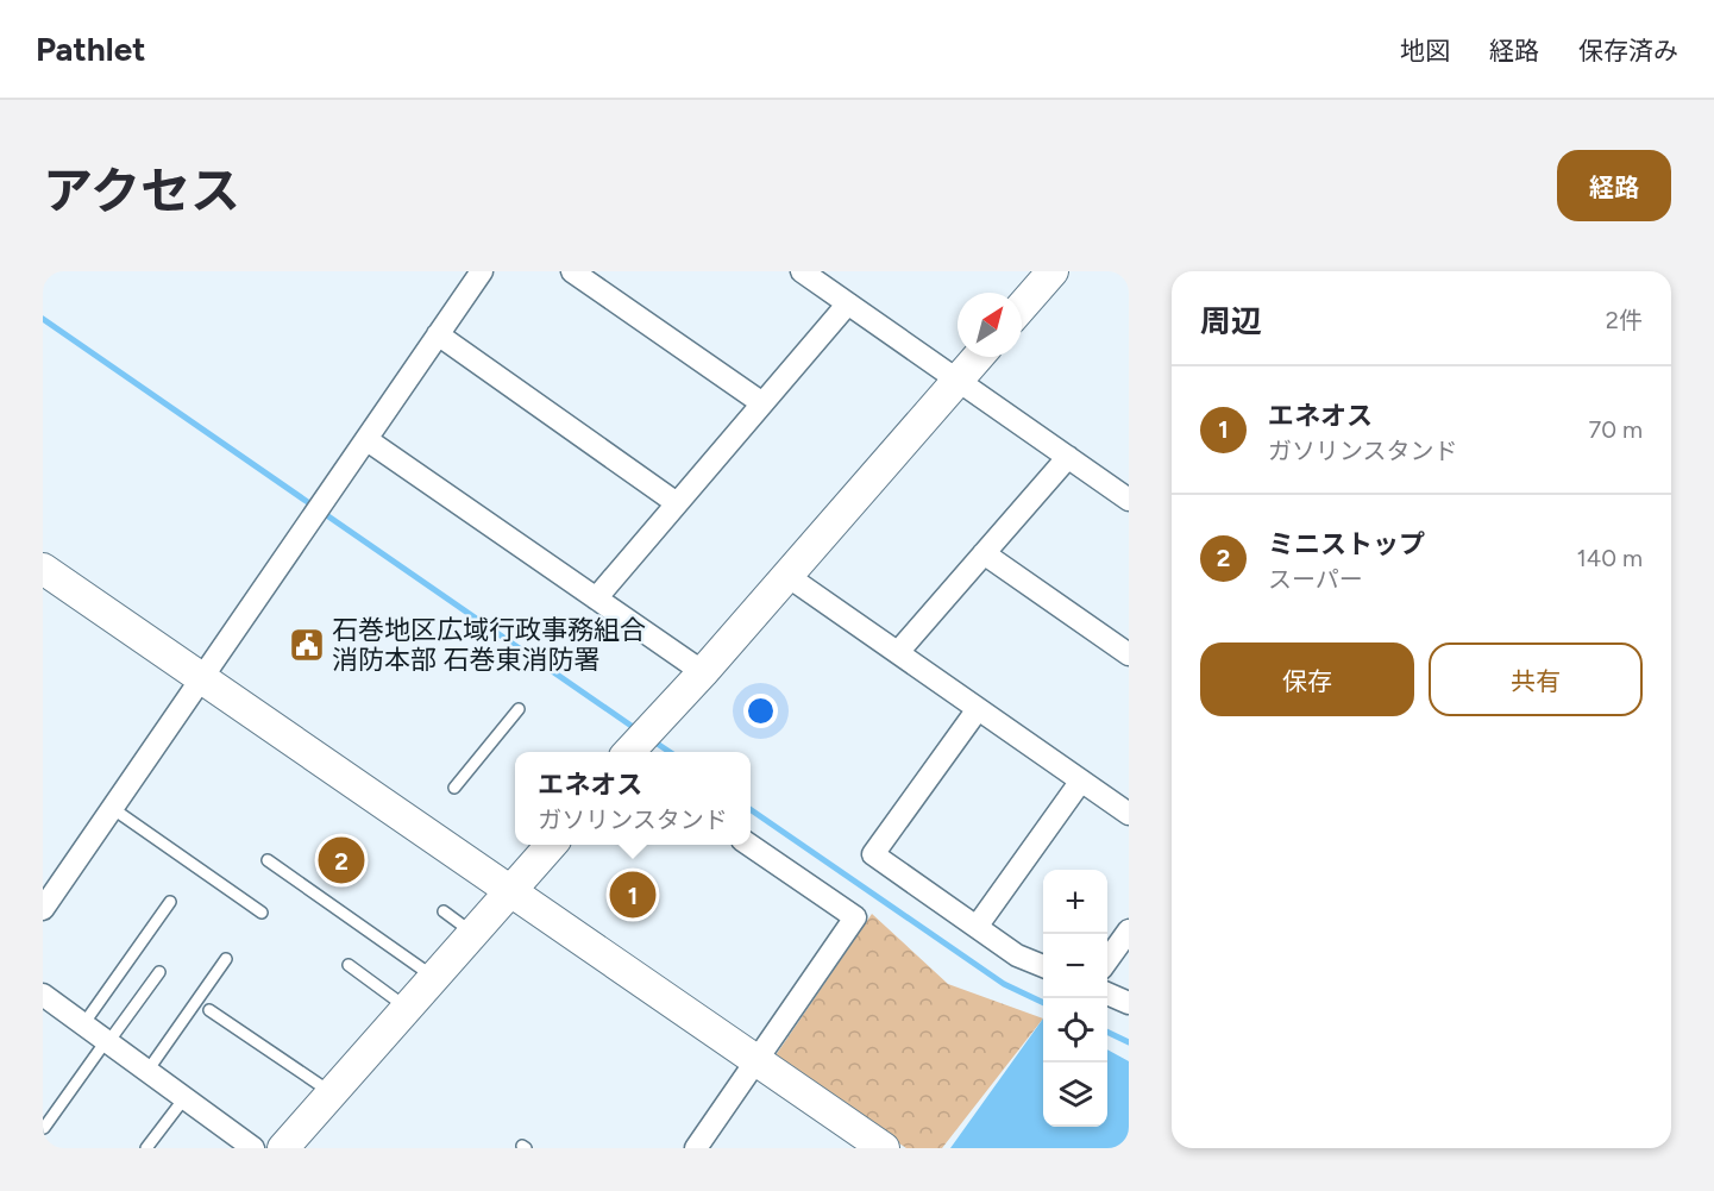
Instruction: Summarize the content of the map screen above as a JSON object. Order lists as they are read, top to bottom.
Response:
{
  "places": {
    "public building": ["石巻地区広域行政事務組合 消防本部 石巻東消防署"]
  },
  "north": "top right",
  "page": {
    "header": "Pathlet",
    "nav": ["地図", "経路", "保存済み"],
    "title": "アクセス",
    "buttons": [
      "経路",
      ["保存", "共有"]
    ],
    "heading": ["周辺", "2件"],
    "list": [
      {
        "mark": "1",
        "name": "エネオス",
        "note": "ガソリンスタンド",
        "value": "70 m"
      },
      {
        "mark": "2",
        "name": "ミニストップ",
        "note": "スーパー",
        "value": "140 m"
      }
    ],
    "popup": ["エネオス", "ガソリンスタンド"],
    "pins": ["2", "1"],
    "map_buttons": ["+", "−"]
  }
}
